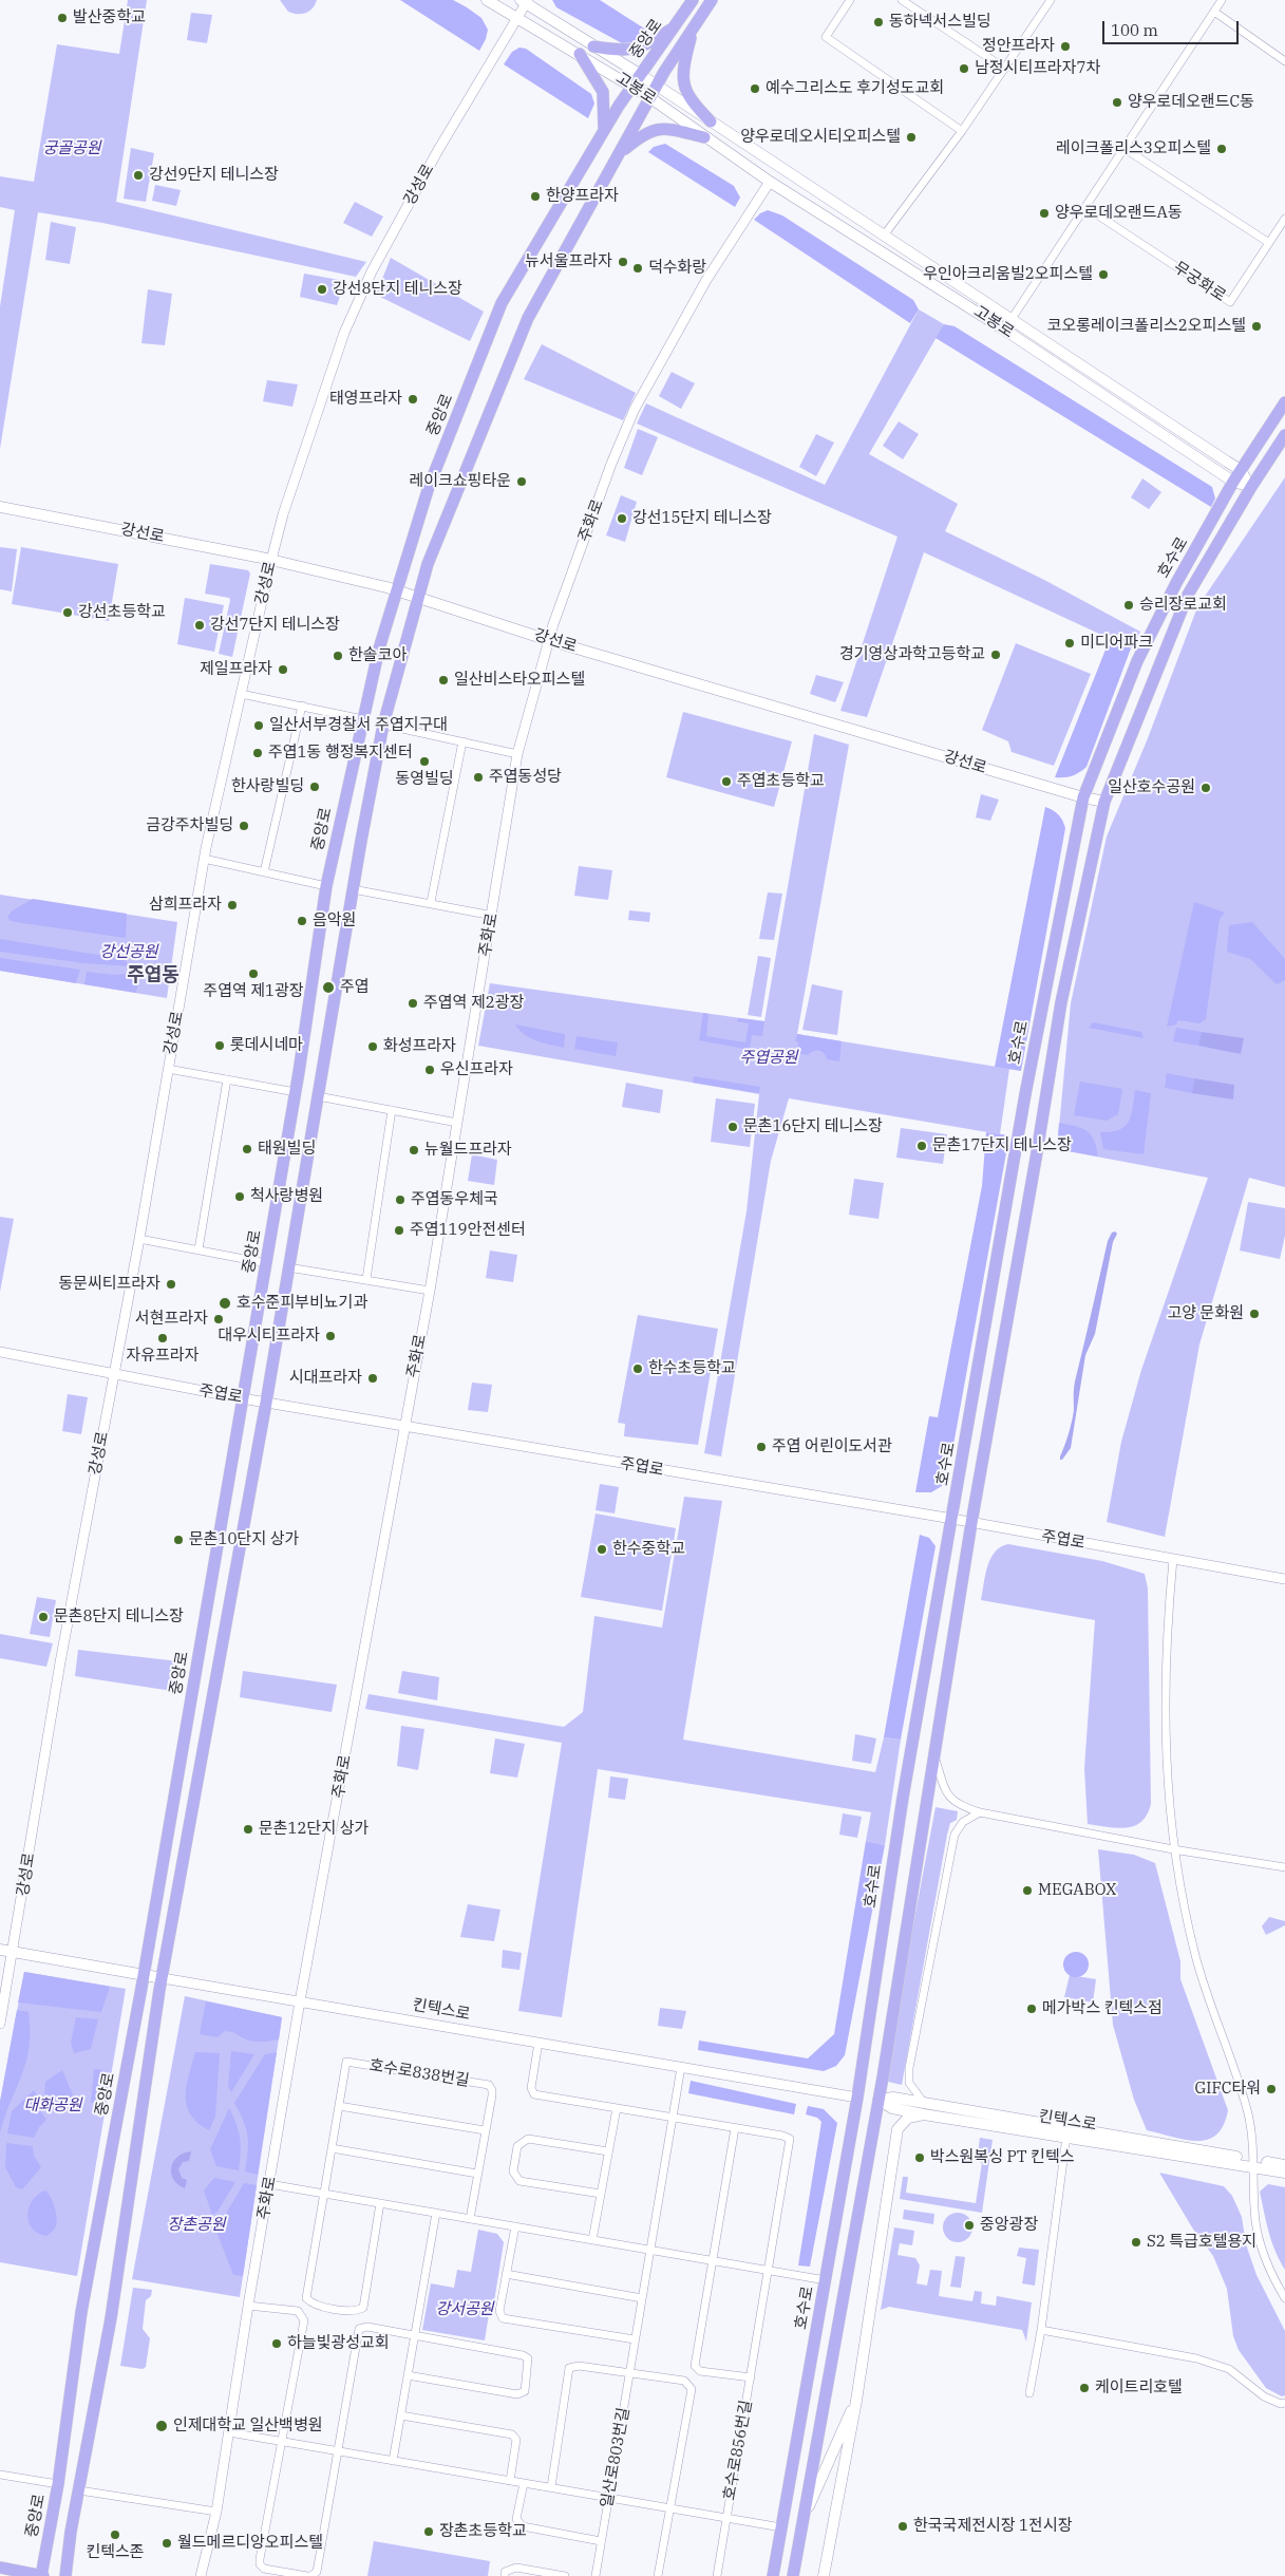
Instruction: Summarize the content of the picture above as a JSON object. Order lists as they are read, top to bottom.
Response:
{
  "streets": {
    "main road": [
      "중앙로",
      "고봉로",
      "강선로",
      "호수로",
      "킨텍스로"
    ],
    "street": [
      "강성로",
      "무궁화로",
      "주화로",
      "주엽로",
      "호수로838번길",
      "호수로856번길",
      "일산로803번길"
    ]
  },
  "crossings": [
    ["중앙로", "고봉로"],
    ["중앙로", "강선로"],
    ["중앙로", "주엽로"],
    ["중앙로", "킨텍스로"],
    ["고봉로", "강성로"],
    ["고봉로", "무궁화로"],
    ["고봉로", "주화로"],
    ["고봉로", "호수로"],
    ["강성로", "강선로"],
    ["강성로", "주엽로"],
    ["강성로", "킨텍스로"],
    ["주화로", "강선로"],
    ["주화로", "주엽로"],
    ["주화로", "킨텍스로"],
    ["주화로", "호수로856번길"],
    ["강선로", "호수로"],
    ["호수로", "주엽로"],
    ["호수로", "킨텍스로"],
    ["호수로", "호수로856번길"],
    ["킨텍스로", "일산로803번길"],
    ["호수로856번길", "일산로803번길"]
  ],
  "districts": ["주엽동"],
  "parks": [
    "궁골공원",
    "강선공원",
    "주엽공원",
    "대화공원",
    "장촌공원",
    "강서공원"
  ],
  "places": [
    "발산중학교",
    "동하넥서스빌딩",
    "정안프라자",
    "남정시티프라자7차",
    "예수그리스도 후기성도교회",
    "양우로데오랜드C동",
    "양우로데오시티오피스텔",
    "레이크폴리스3오피스텔",
    "강선9단지 테니스장",
    "한양프라자",
    "양우로데오랜드A동",
    "뉴서울프라자",
    "덕수화랑",
    "우인아크리움빌2오피스텔",
    "강선8단지 테니스장",
    "코오롱레이크폴리스2오피스텔",
    "태영프라자",
    "레이크쇼핑타운",
    "강선15단지 테니스장",
    "승리장로교회",
    "강선초등학교",
    "강선7단지 테니스장",
    "미디어파크",
    "경기영상과학고등학교",
    "한솔코아",
    "제일프라자",
    "일산비스타오피스텔",
    "일산서부경찰서 주엽지구대",
    "주엽1동 행정복지센터",
    "동영빌딩",
    "주엽동성당",
    "주엽초등학교",
    "한사랑빌딩",
    "일산호수공원",
    "금강주차빌딩",
    "삼희프라자",
    "음악원",
    "주엽역 제1광장",
    "주엽",
    "주엽역 제2광장",
    "롯데시네마",
    "화성프라자",
    "우신프라자",
    "문촌16단지 테니스장",
    "문촌17단지 테니스장",
    "태원빌딩",
    "뉴월드프라자",
    "척사랑병원",
    "주엽동우체국",
    "주엽119안전센터",
    "동문씨티프라자",
    "호수준피부비뇨기과",
    "고양 문화원",
    "서현프라자",
    "대우시티프라자",
    "자유프라자",
    "한수초등학교",
    "시대프라자",
    "주엽 어린이도서관",
    "문촌10단지 상가",
    "한수중학교",
    "문촌8단지 테니스장",
    "문촌12단지 상가",
    "MEGABOX",
    "메가박스 킨텍스점",
    "GIFC타워",
    "박스원복싱 PT 킨텍스",
    "중앙광장",
    "S2 특급호텔용지",
    "하늘빛광성교회",
    "케이트리호텔",
    "인제대학교 일산백병원",
    "한국국제전시장 1전시장",
    "장촌초등학교",
    "킨텍스존",
    "월드메르디앙오피스텔"
  ],
  "scale_bar": "100 m"
}
